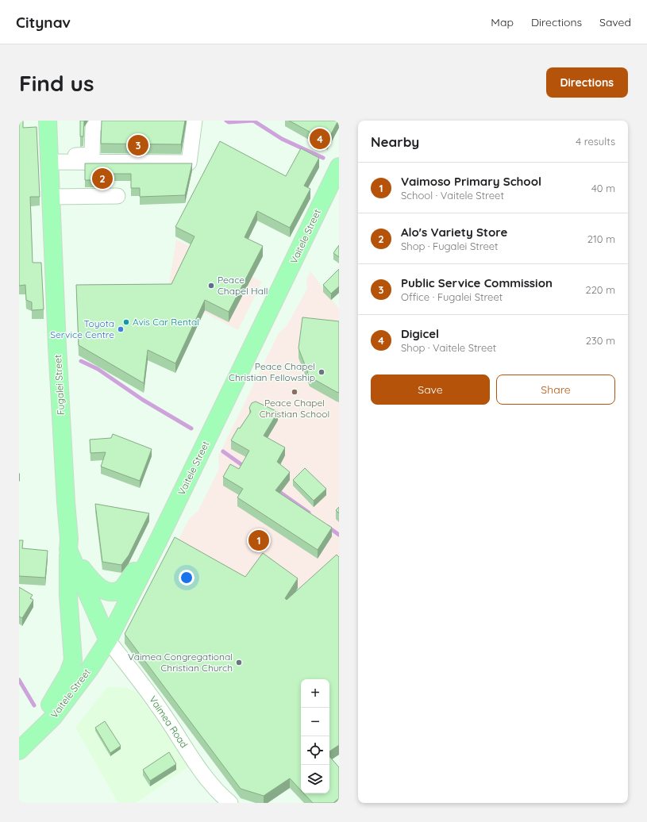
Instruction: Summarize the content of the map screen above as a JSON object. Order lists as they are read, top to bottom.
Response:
{
  "streets": {
    "main road": ["Vaitele Street", "Fugalei Street"],
    "street": ["Vaimea Road"]
  },
  "crossings": [
    ["Vaitele Street", "Fugalei Street"],
    ["Vaitele Street", "Vaimea Road"],
    ["Fugalei Street", "Vaimea Road"]
  ],
  "places": [
    "Peace Chapel Hall",
    "Avis Car Rental",
    "Toyota Service Centre",
    "Peace Chapel Christian Fellowship",
    "Peace Chapel Christian School",
    "Vaimea Congregational Christian Church"
  ],
  "page": {
    "header": "Citynav",
    "nav": ["Map", "Directions", "Saved"],
    "buttons": [
      "Directions",
      ["Save", "Share"]
    ],
    "title": "Find us",
    "heading": ["Nearby", "4 results"],
    "pins": [
      "4",
      "3",
      "2",
      "1"
    ],
    "list": [
      {
        "mark": "1",
        "name": "Vaimoso Primary School",
        "note": "School · Vaitele Street",
        "value": "40 m"
      },
      {
        "mark": "2",
        "name": "Alo's Variety Store",
        "note": "Shop · Fugalei Street",
        "value": "210 m"
      },
      {
        "mark": "3",
        "name": "Public Service Commission",
        "note": "Office · Fugalei Street",
        "value": "220 m"
      },
      {
        "mark": "4",
        "name": "Digicel",
        "note": "Shop · Vaitele Street",
        "value": "230 m"
      }
    ],
    "map_buttons": ["+", "−"]
  }
}
